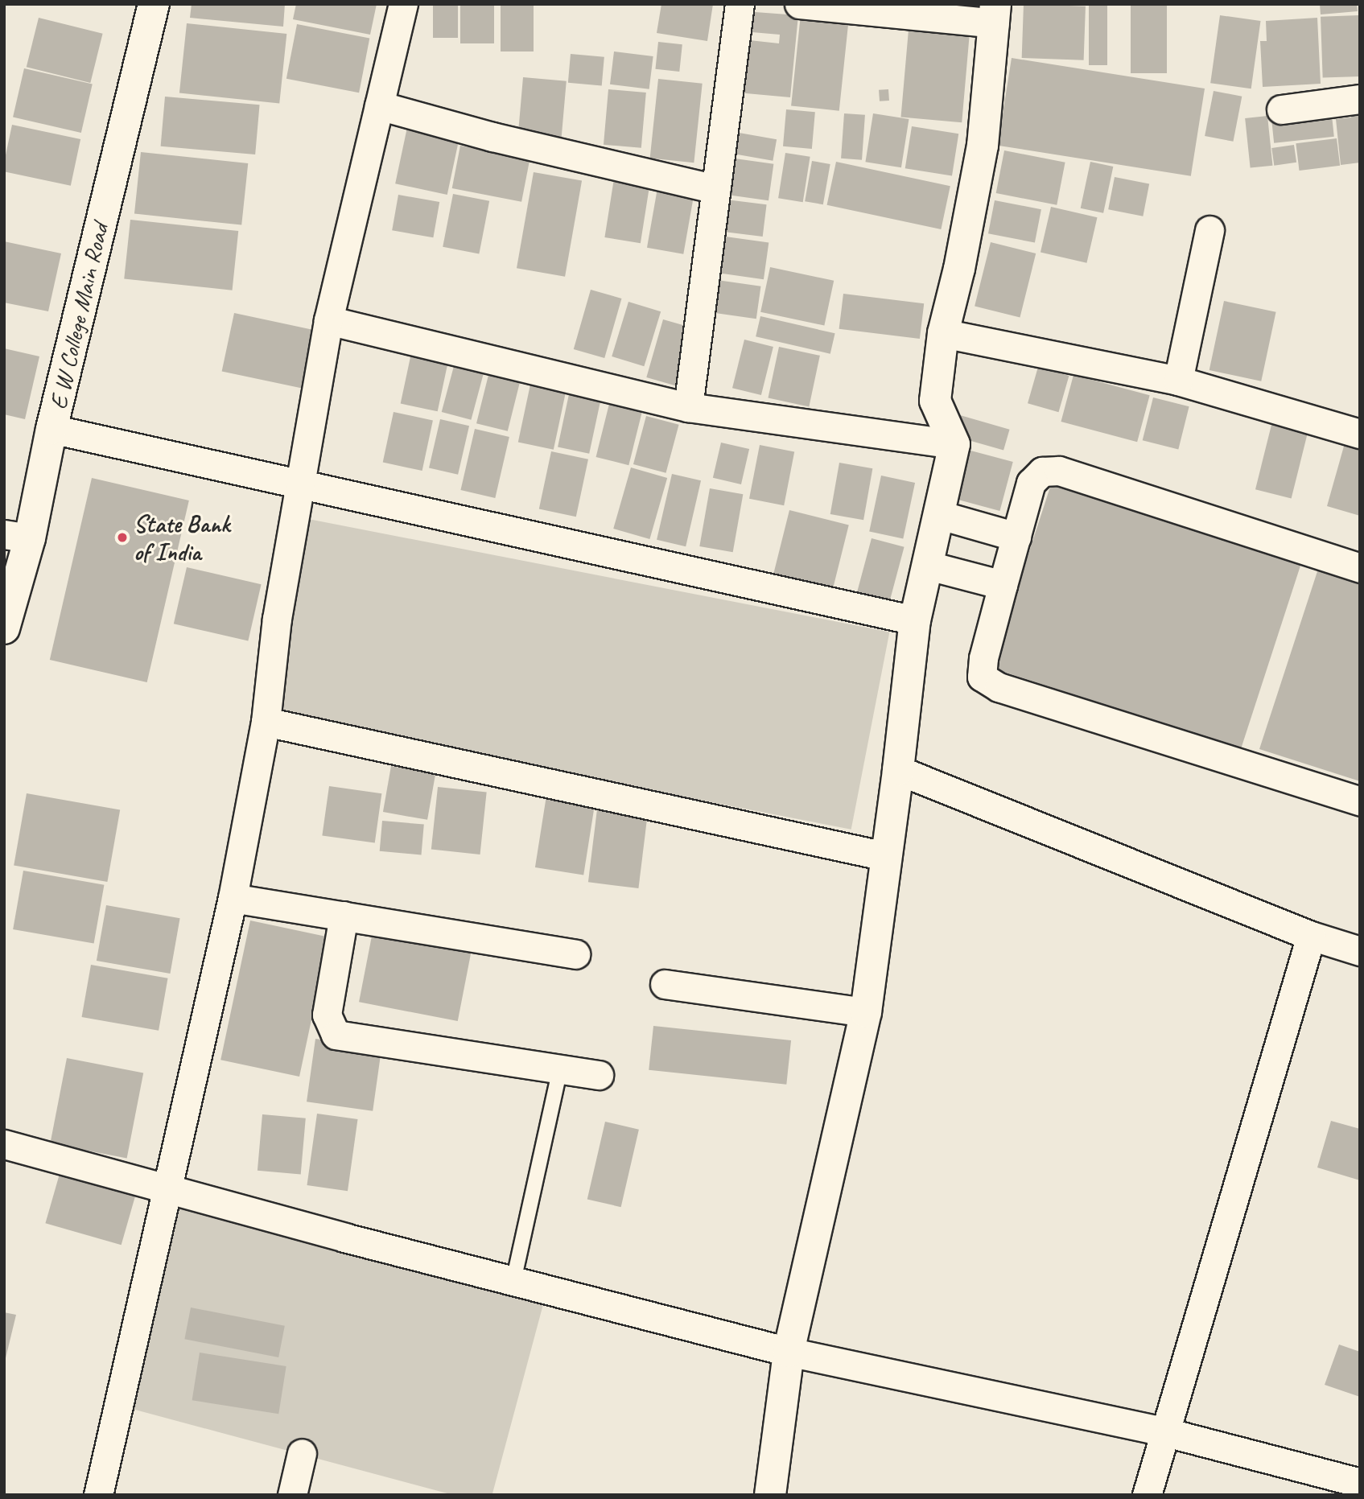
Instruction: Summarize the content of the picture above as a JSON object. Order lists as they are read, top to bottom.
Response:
{
  "streets": {
    "street": ["E W College Main Road"]
  },
  "places": ["State Bank of India"]
}
